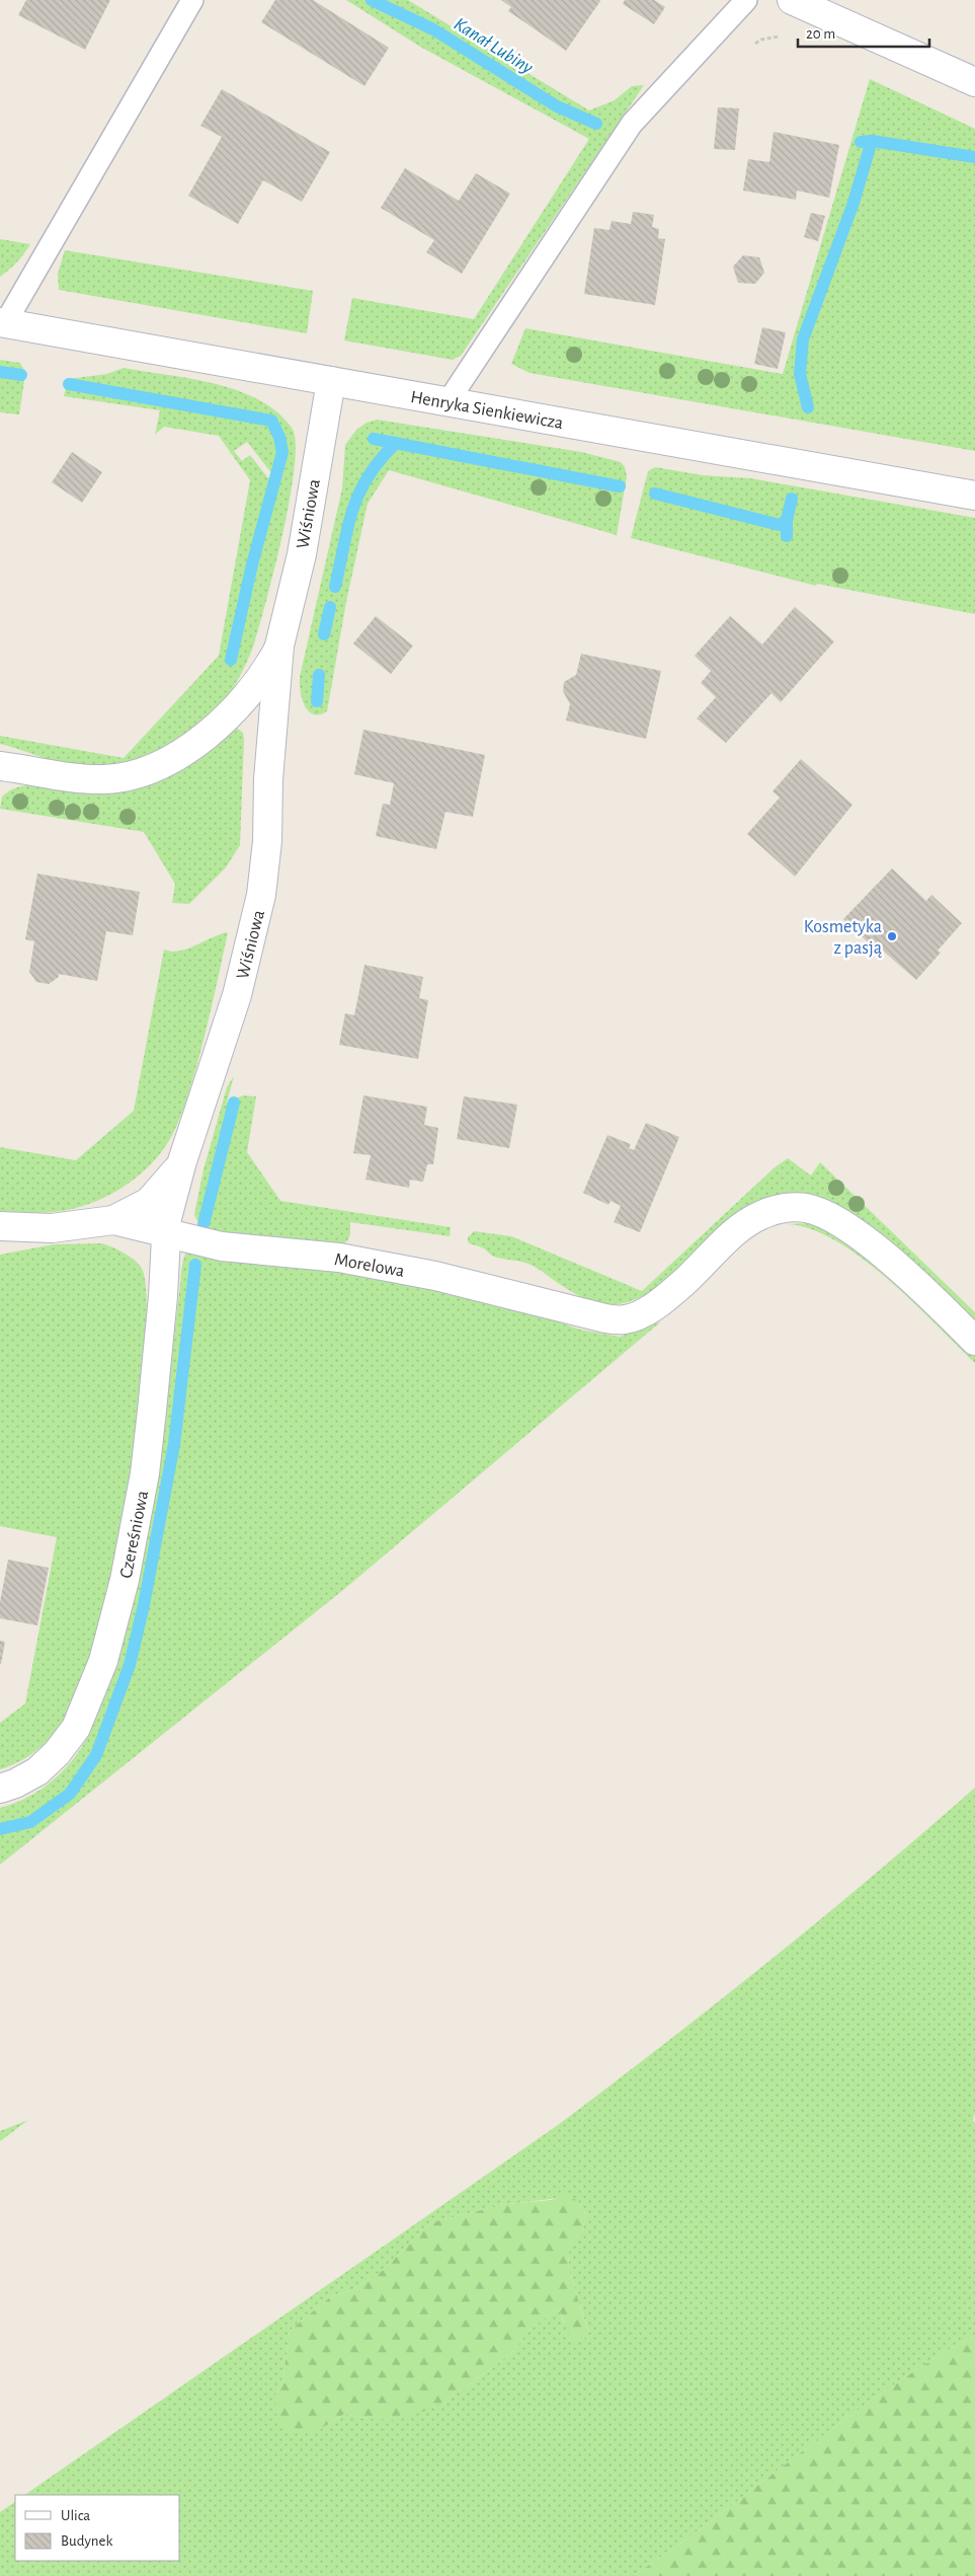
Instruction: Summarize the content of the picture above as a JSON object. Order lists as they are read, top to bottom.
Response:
{
  "streets": {
    "street": [
      "Henryka Sienkiewicza",
      "Wiśniowa",
      "Morelowa",
      "Czereśniowa"
    ]
  },
  "crossings": [
    ["Henryka Sienkiewicza", "Wiśniowa"],
    ["Wiśniowa", "Morelowa"],
    ["Wiśniowa", "Czereśniowa"],
    ["Morelowa", "Czereśniowa"]
  ],
  "water": ["Kanał Lubiny"],
  "places": ["Kosmetyka z pasją"],
  "legend": ["Ulica", "Budynek"],
  "scale_bar": "20 m"
}
